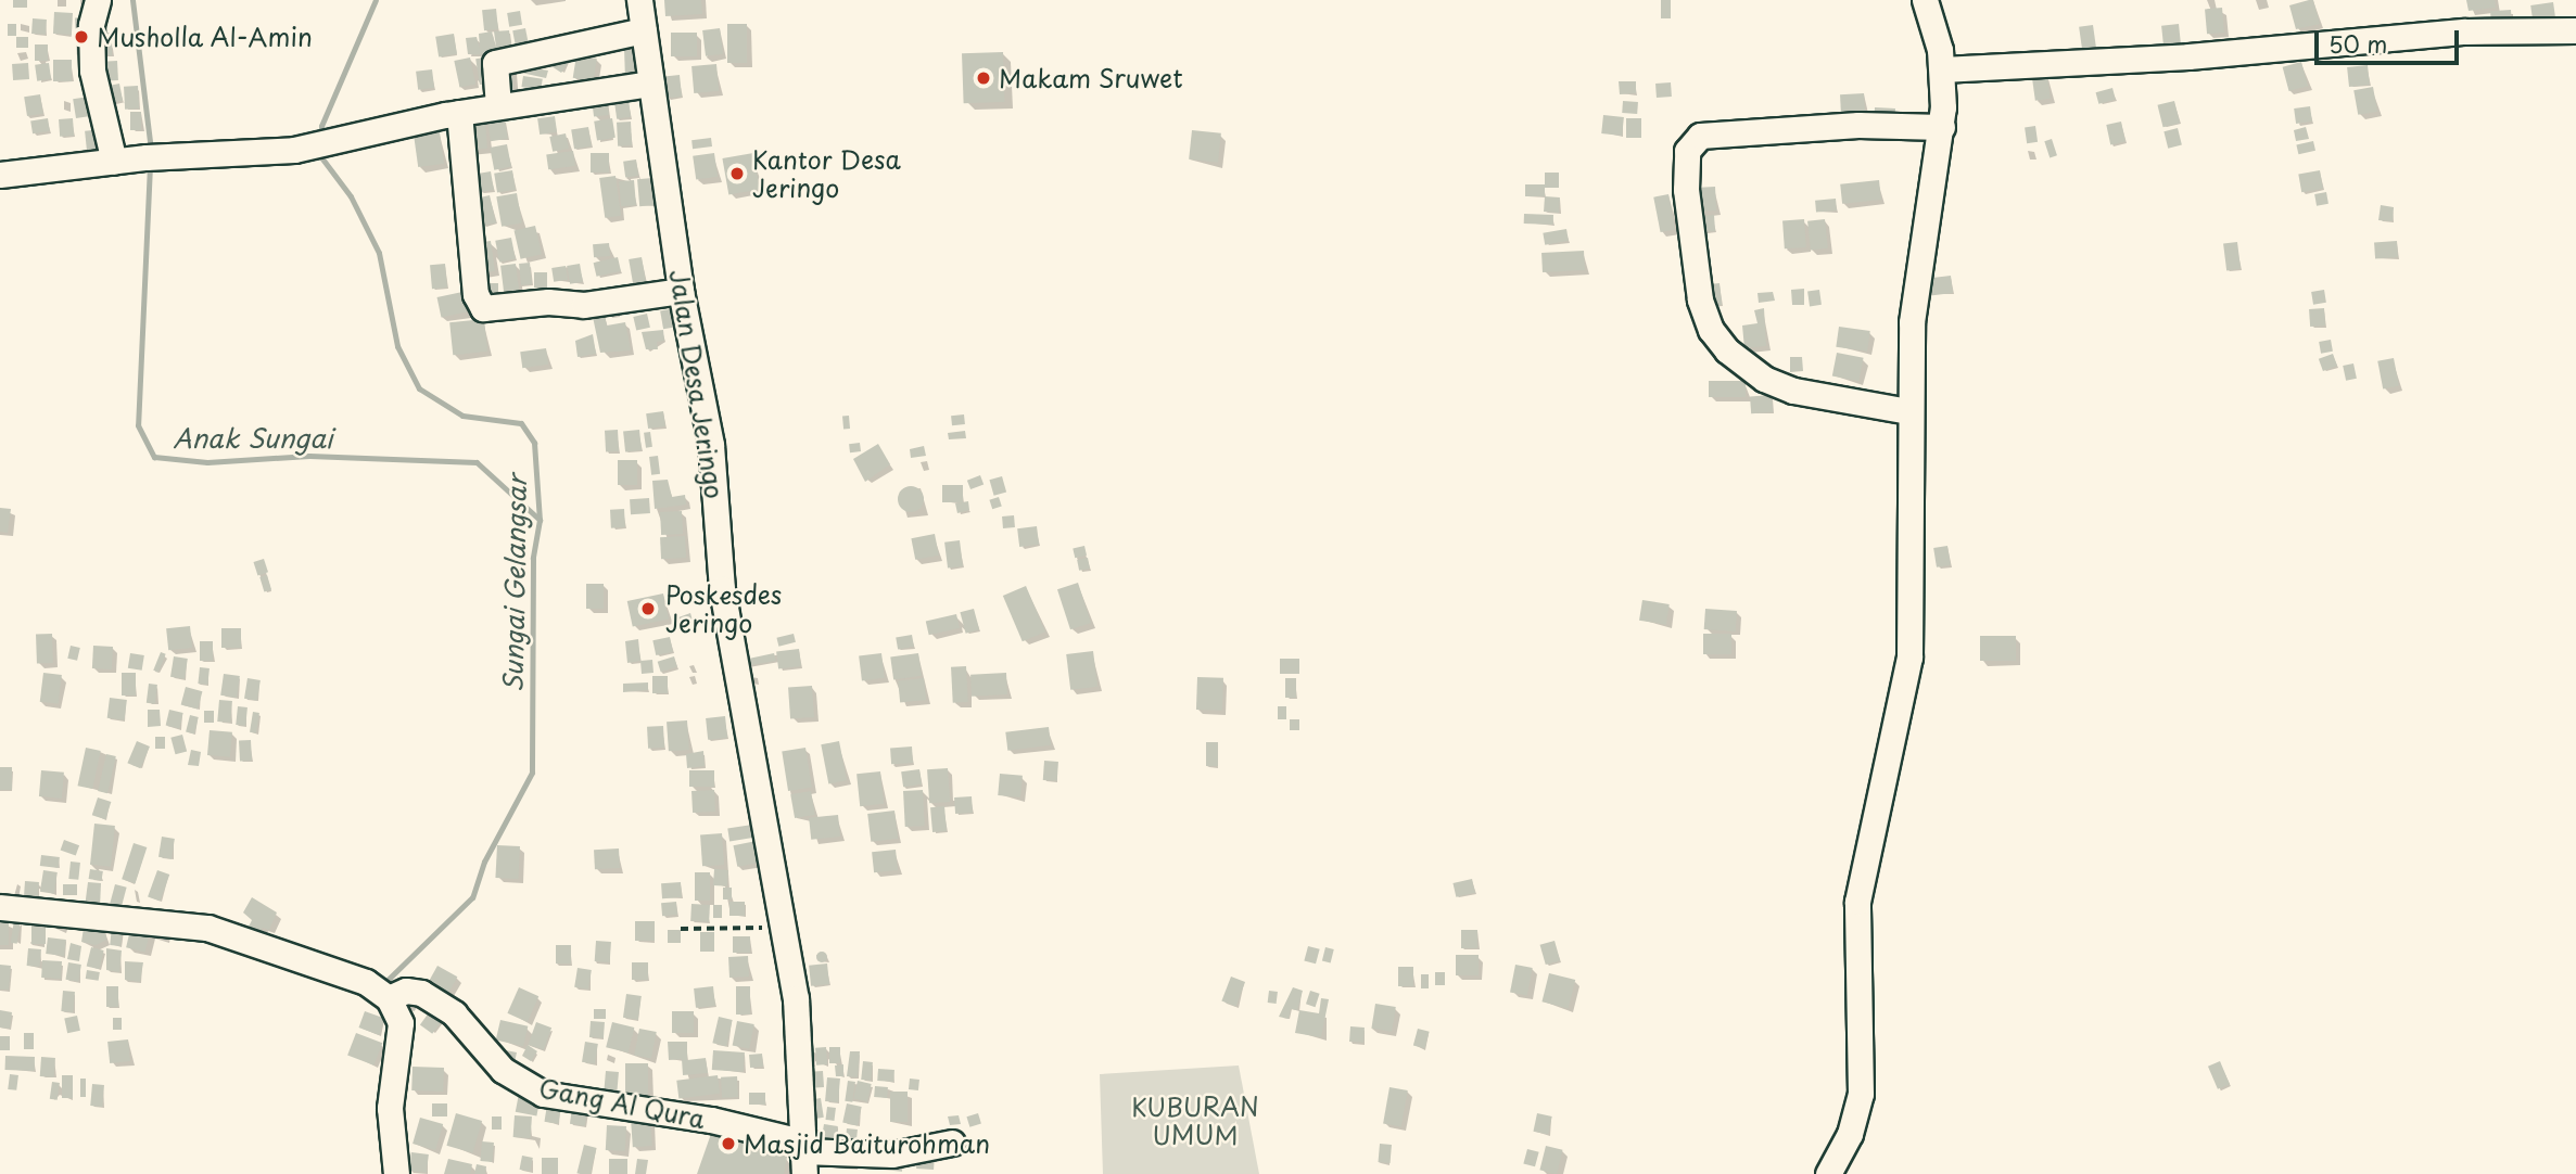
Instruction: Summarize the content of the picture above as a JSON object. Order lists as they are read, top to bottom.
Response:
{
  "streets": {
    "street": ["Jalan Desa Jeringo", "Gang Al Qura"]
  },
  "crossings": [
    ["Jalan Desa Jeringo", "Gang Al Qura"]
  ],
  "water": ["Anak Sungai", "Sungai Gelangsar"],
  "parks": ["KUBURAN UMUM"],
  "places": [
    "Musholla Al-Amin",
    "Makam Sruwet",
    "Kantor Desa Jeringo",
    "Poskesdes Jeringo",
    "Masjid Baiturohman"
  ],
  "scale_bar": "50 m"
}
